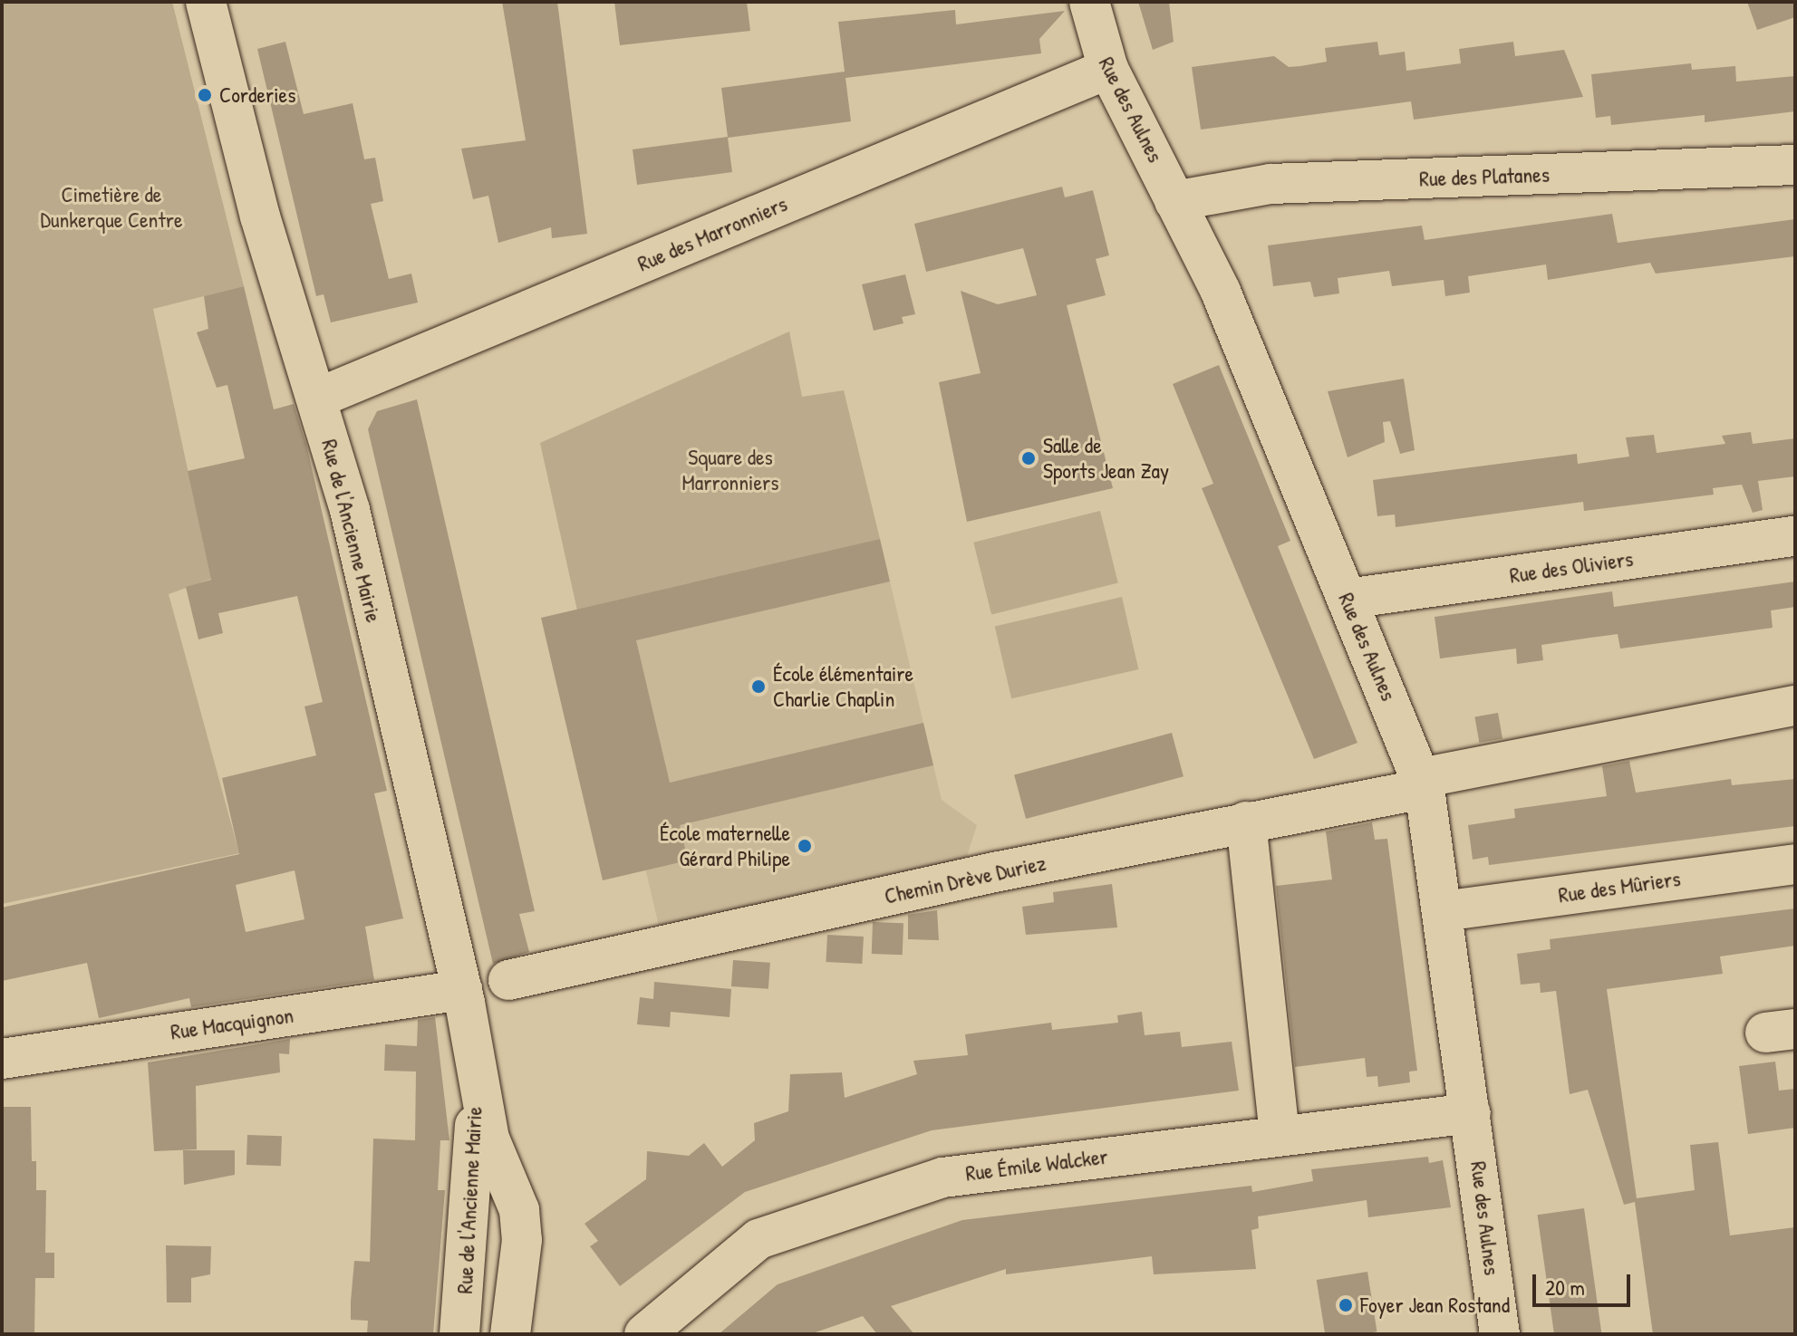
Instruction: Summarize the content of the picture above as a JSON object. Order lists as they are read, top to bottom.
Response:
{
  "streets": {
    "street": [
      "Rue des Aulnes",
      "Rue des Platanes",
      "Rue des Marronniers",
      "Rue de l'Ancienne Mairie",
      "Rue des Oliviers",
      "Chemin Drève Duriez",
      "Rue des Mûriers",
      "Rue Macquignon",
      "Rue Émile Walcker"
    ]
  },
  "crossings": [
    ["Rue des Aulnes", "Rue des Platanes"],
    ["Rue des Aulnes", "Rue des Marronniers"],
    ["Rue des Aulnes", "Rue des Oliviers"],
    ["Rue des Aulnes", "Chemin Drève Duriez"],
    ["Rue des Aulnes", "Rue des Mûriers"],
    ["Rue des Aulnes", "Rue Émile Walcker"],
    ["Rue des Marronniers", "Rue de l'Ancienne Mairie"],
    ["Rue de l'Ancienne Mairie", "Rue Macquignon"]
  ],
  "parks": ["Cimetière de Dunkerque Centre", "Square des Marronniers"],
  "places": [
    "Corderies",
    "Salle de Sports Jean Zay",
    "École élémentaire Charlie Chaplin",
    "École maternelle Gérard Philipe",
    "Foyer Jean Rostand"
  ],
  "scale_bar": "20 m"
}
